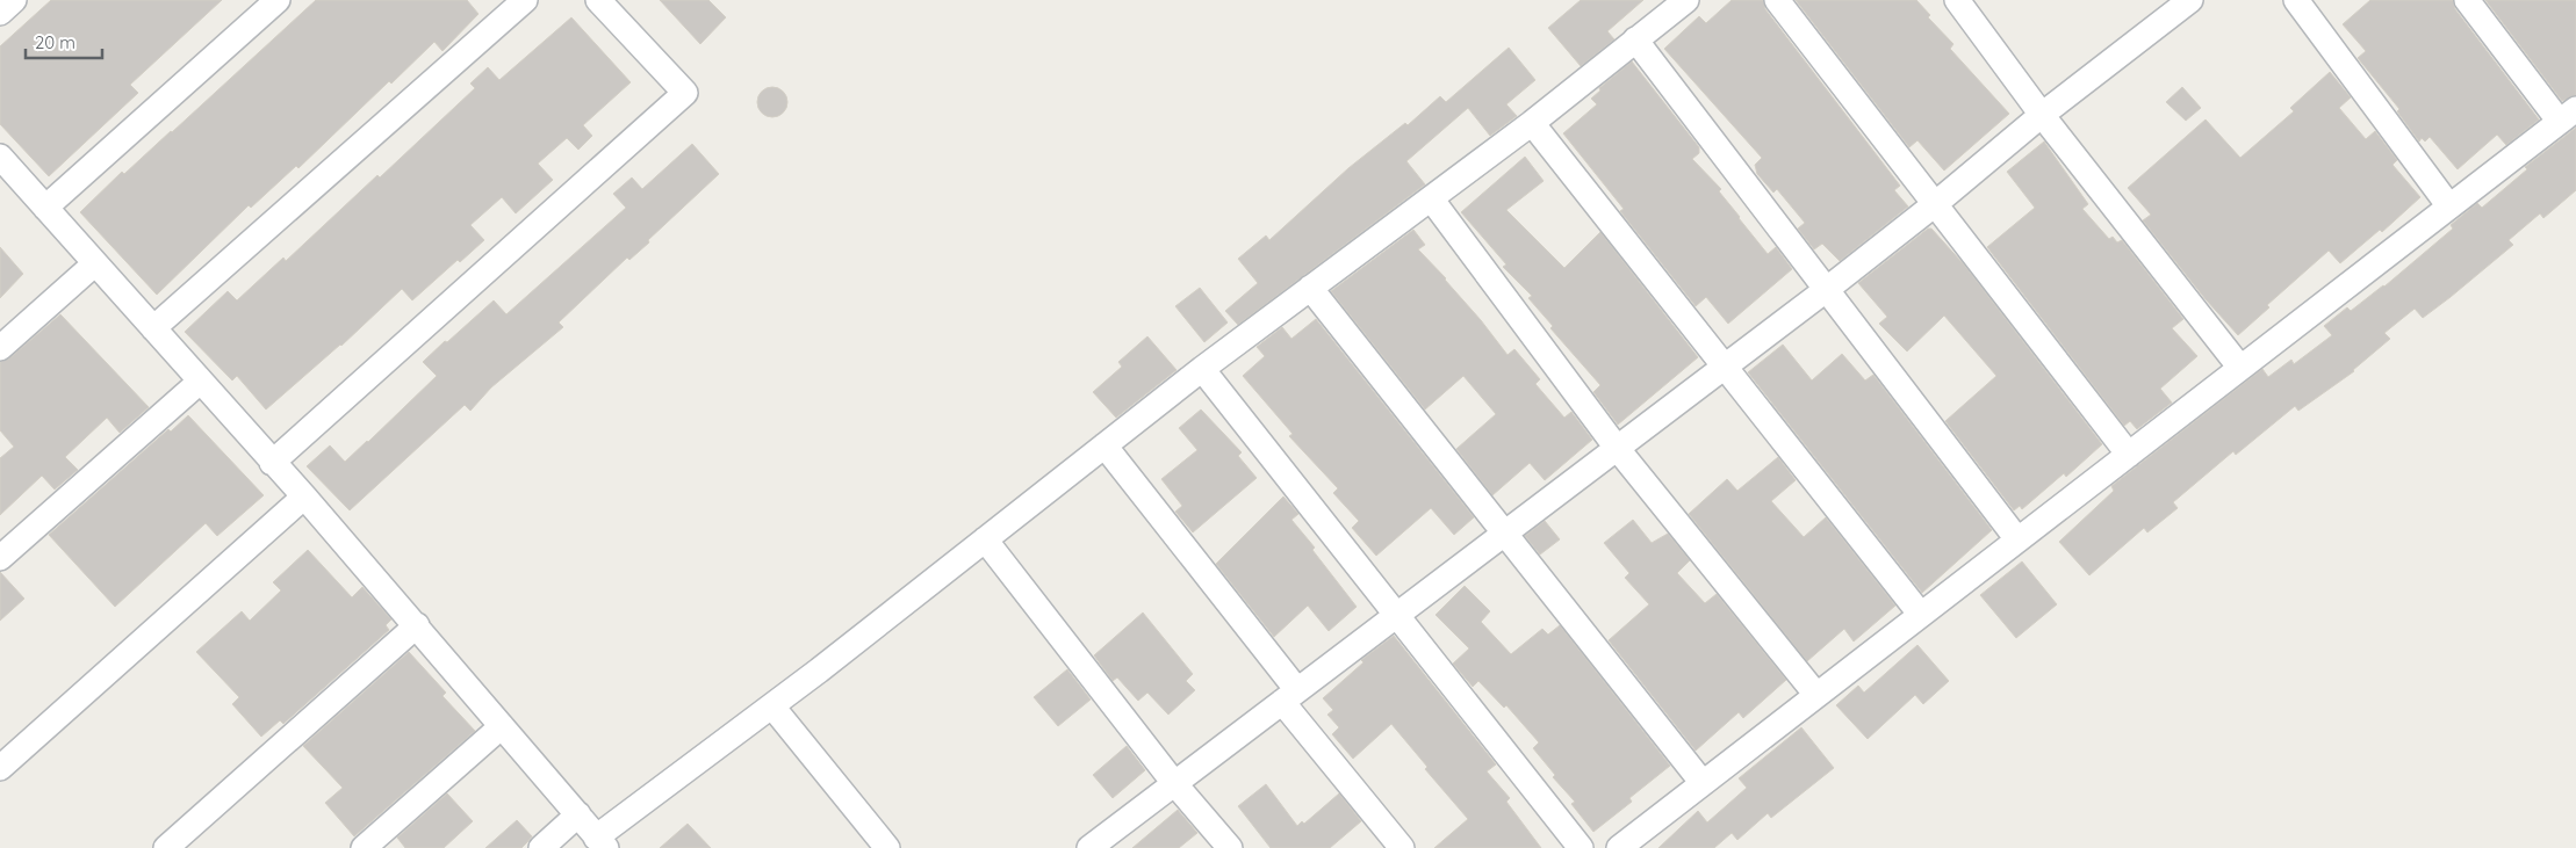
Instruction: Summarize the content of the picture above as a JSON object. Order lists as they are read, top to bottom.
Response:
{
  "scale_bar": "20 m"
}
